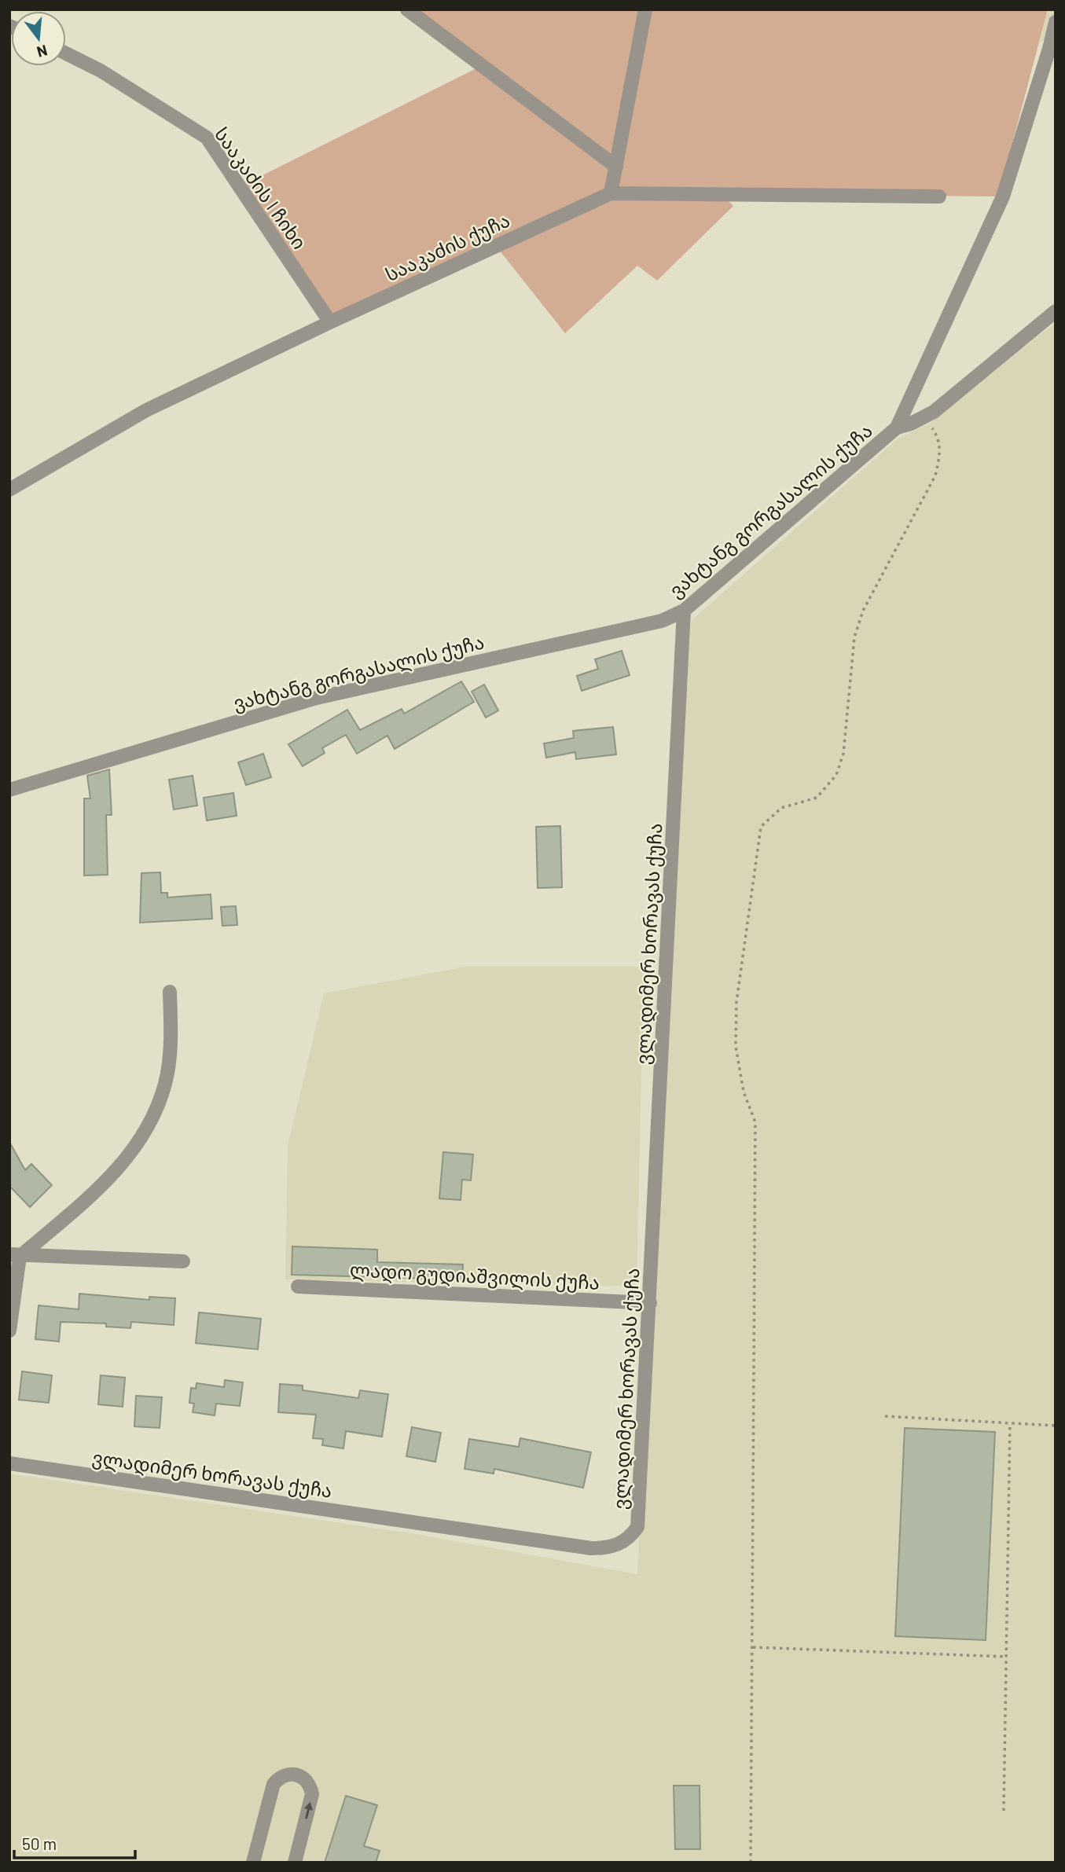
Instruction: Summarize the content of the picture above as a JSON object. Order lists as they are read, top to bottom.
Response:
{
  "streets": {
    "street": [
      "სააკაძის I ჩიხი",
      "სააკაძის ქუჩა",
      "ვახტანგ გორგასალის ქუჩა",
      "ვლადიმერ ხორავას ქუჩა",
      "ლადო გუდიაშვილის ქუჩა"
    ]
  },
  "crossings": [
    ["სააკაძის I ჩიხი", "სააკაძის ქუჩა"],
    ["ვახტანგ გორგასალის ქუჩა", "ვლადიმერ ხორავას ქუჩა"],
    ["ვლადიმერ ხორავას ქუჩა", "ლადო გუდიაშვილის ქუჩა"]
  ],
  "scale_bar": "50 m",
  "north": "bottom"
}
